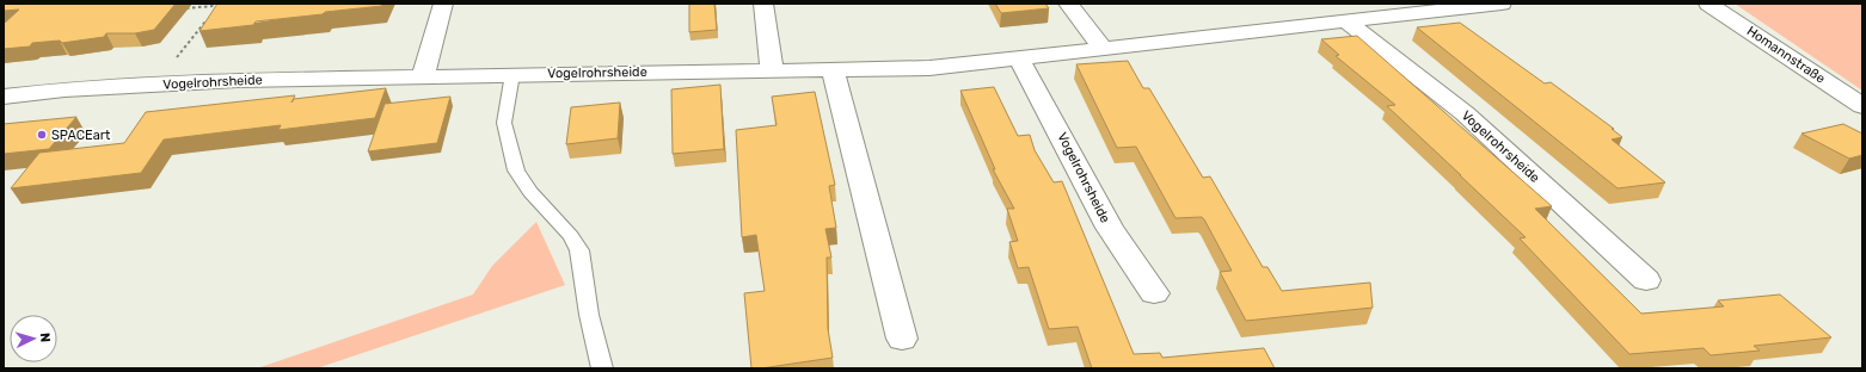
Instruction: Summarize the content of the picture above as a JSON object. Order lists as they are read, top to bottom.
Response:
{
  "streets": {
    "street": ["Homannstraße", "Vogelrohrsheide"]
  },
  "places": ["SPACEart"],
  "north": "right"
}
